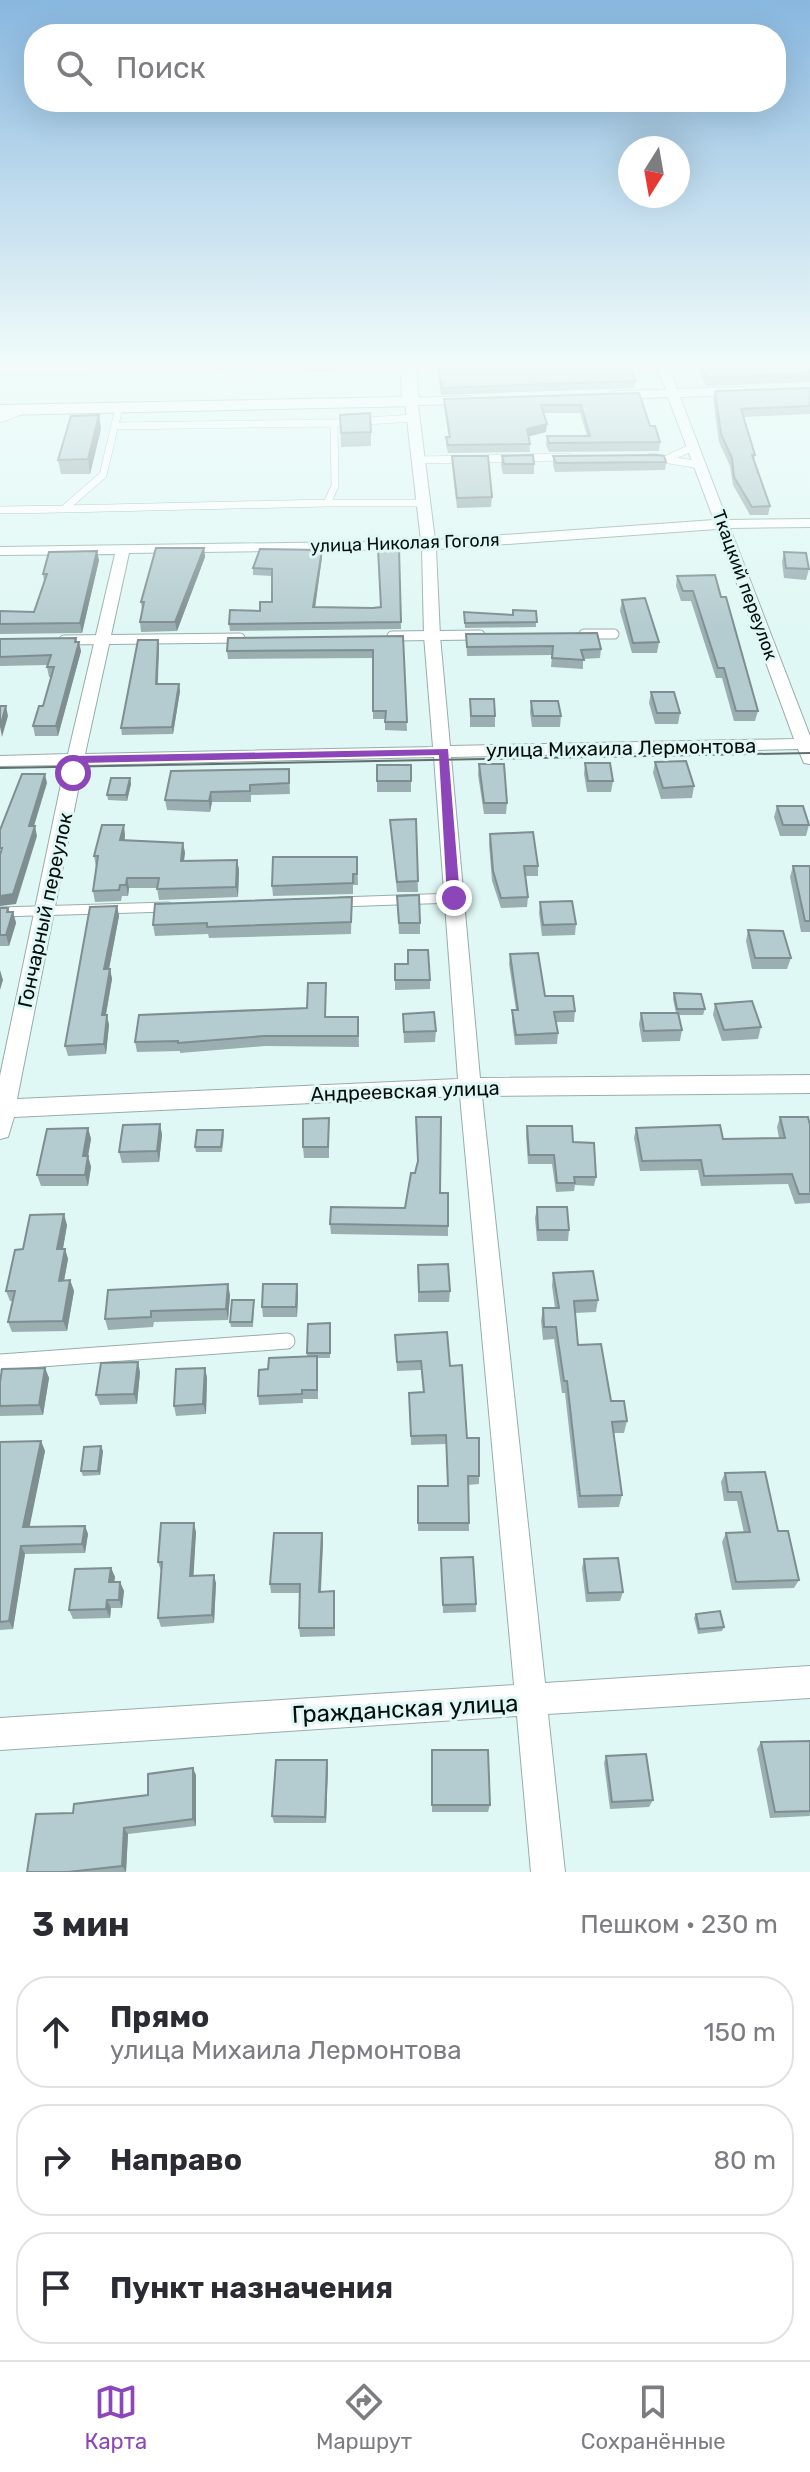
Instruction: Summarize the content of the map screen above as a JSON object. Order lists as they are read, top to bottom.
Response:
{
  "streets": {
    "street": [
      "улица Николая Гоголя",
      "Ткацкий переулок",
      "улица Михаила Лермонтова",
      "Гончарный переулок",
      "Андреевская улица",
      "Гражданская улица"
    ]
  },
  "crossings": [
    ["улица Николая Гоголя", "Ткацкий переулок"],
    ["улица Николая Гоголя", "Гончарный переулок"],
    ["Ткацкий переулок", "улица Михаила Лермонтова"],
    ["улица Михаила Лермонтова", "Гончарный переулок"],
    ["Гончарный переулок", "Андреевская улица"]
  ],
  "north": "bottom",
  "page": {
    "search": "Поиск",
    "heading": ["3 мин", "Пешком · 230 m"],
    "list": [
      ["Прямо", "улица Михаила Лермонтова", "150 m"],
      ["Направо", "80 m"],
      "Пункт назначения"
    ],
    "nav": ["Карта", "Маршрут", "Сохранённые"]
  }
}
